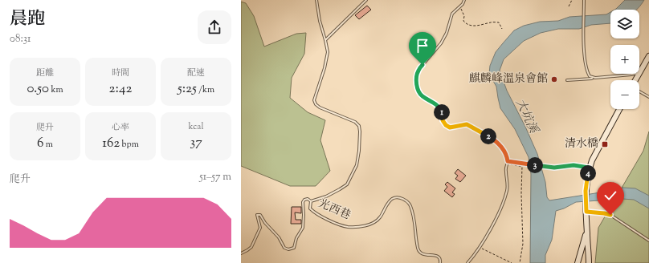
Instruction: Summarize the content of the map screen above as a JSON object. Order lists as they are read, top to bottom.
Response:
{
  "streets": {
    "lane": ["光西巷"]
  },
  "water": ["大坑溪"],
  "places": {
    "other": ["麒麟峰溫泉會館"],
    "transit": ["清水橋"]
  },
  "page": {
    "heading": ["晨跑", "08:31"],
    "map_buttons": ["+", "−"],
    "stats": [
      ["距離", "0.50 km"],
      ["時間", "2:42"],
      ["配速", "5:25 /km"],
      ["爬升", "6 m"],
      ["心率", "162 bpm"],
      ["kcal", "37"]
    ],
    "pins": [
      "1",
      "2",
      "3",
      "4"
    ],
    "chart": ["爬升", "51–57 m"]
  }
}
